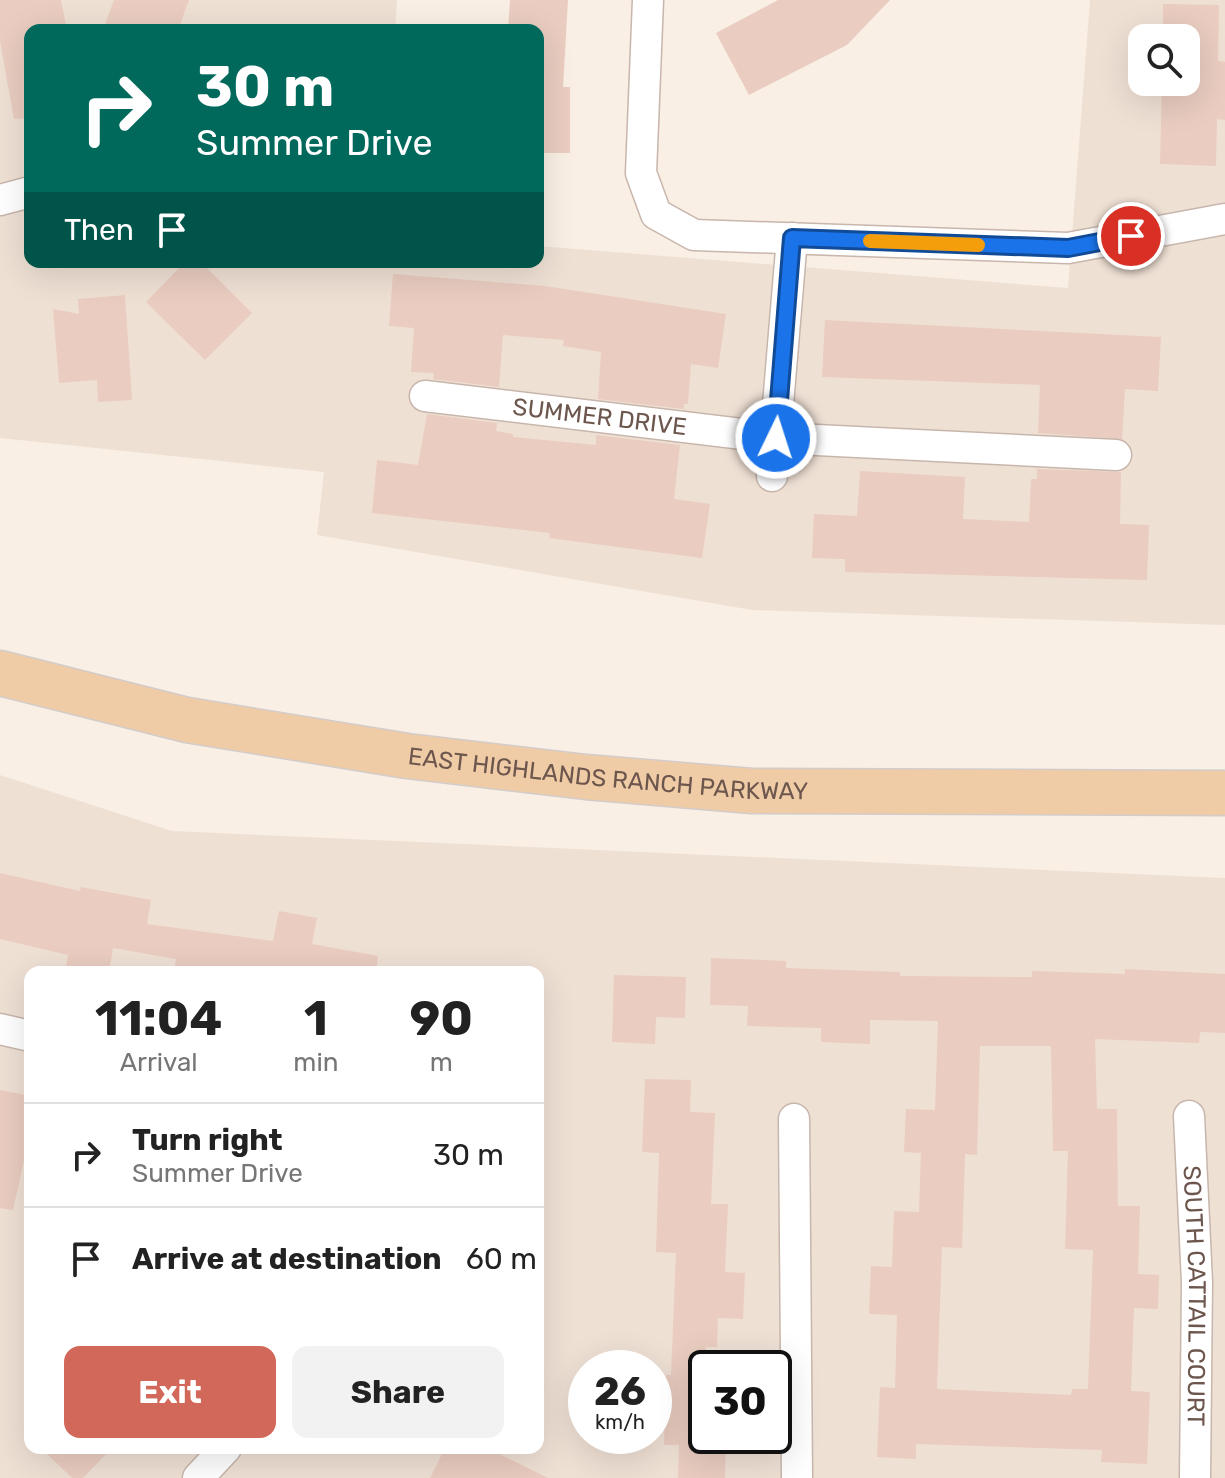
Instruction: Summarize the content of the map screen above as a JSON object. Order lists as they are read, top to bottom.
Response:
{
  "streets": {
    "main road": ["EAST HIGHLANDS RANCH PARKWAY"],
    "street": ["SUMMER DRIVE", "SOUTH CATTAIL COURT"]
  },
  "page": {
    "turn": ["30 m", "Summer Drive"],
    "then": "Then",
    "eta": [
      "11:04",
      "Arrival",
      "1",
      "min",
      "90",
      "m"
    ],
    "list": [
      {
        "name": "Turn right",
        "note": "Summer Drive",
        "value": "30 m"
      },
      {
        "name": "Arrive at destination",
        "value": "60 m"
      }
    ],
    "buttons": ["Exit", "Share"],
    "speed": "26 km/h",
    "limit": "30"
  }
}
